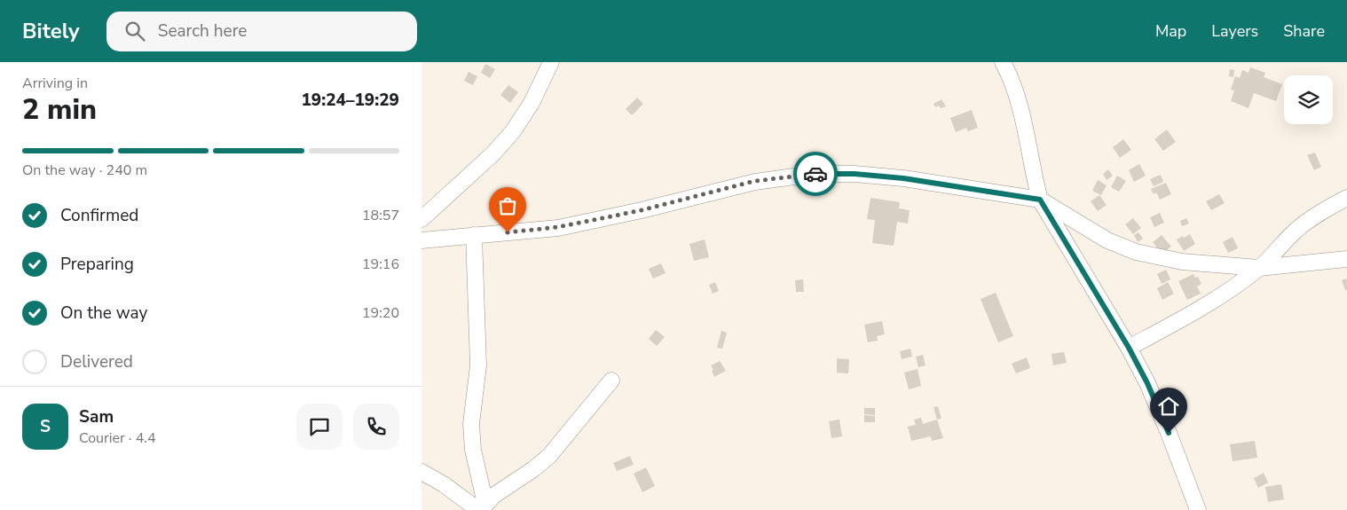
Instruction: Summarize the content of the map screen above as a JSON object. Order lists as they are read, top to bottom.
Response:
{
  "page": {
    "header": "Bitely",
    "search": "Search here",
    "nav": ["Map", "Layers", "Share"],
    "heading": ["2 min", "Arriving in", "19:24–19:29"],
    "panel": ["Sam", "Courier · 4.4"],
    "bar": "On the way · 240 m",
    "list": [
      ["Confirmed", "18:57"],
      ["Preparing", "19:16"],
      ["On the way", "19:20"],
      "Delivered"
    ],
    "round": "S"
  }
}
